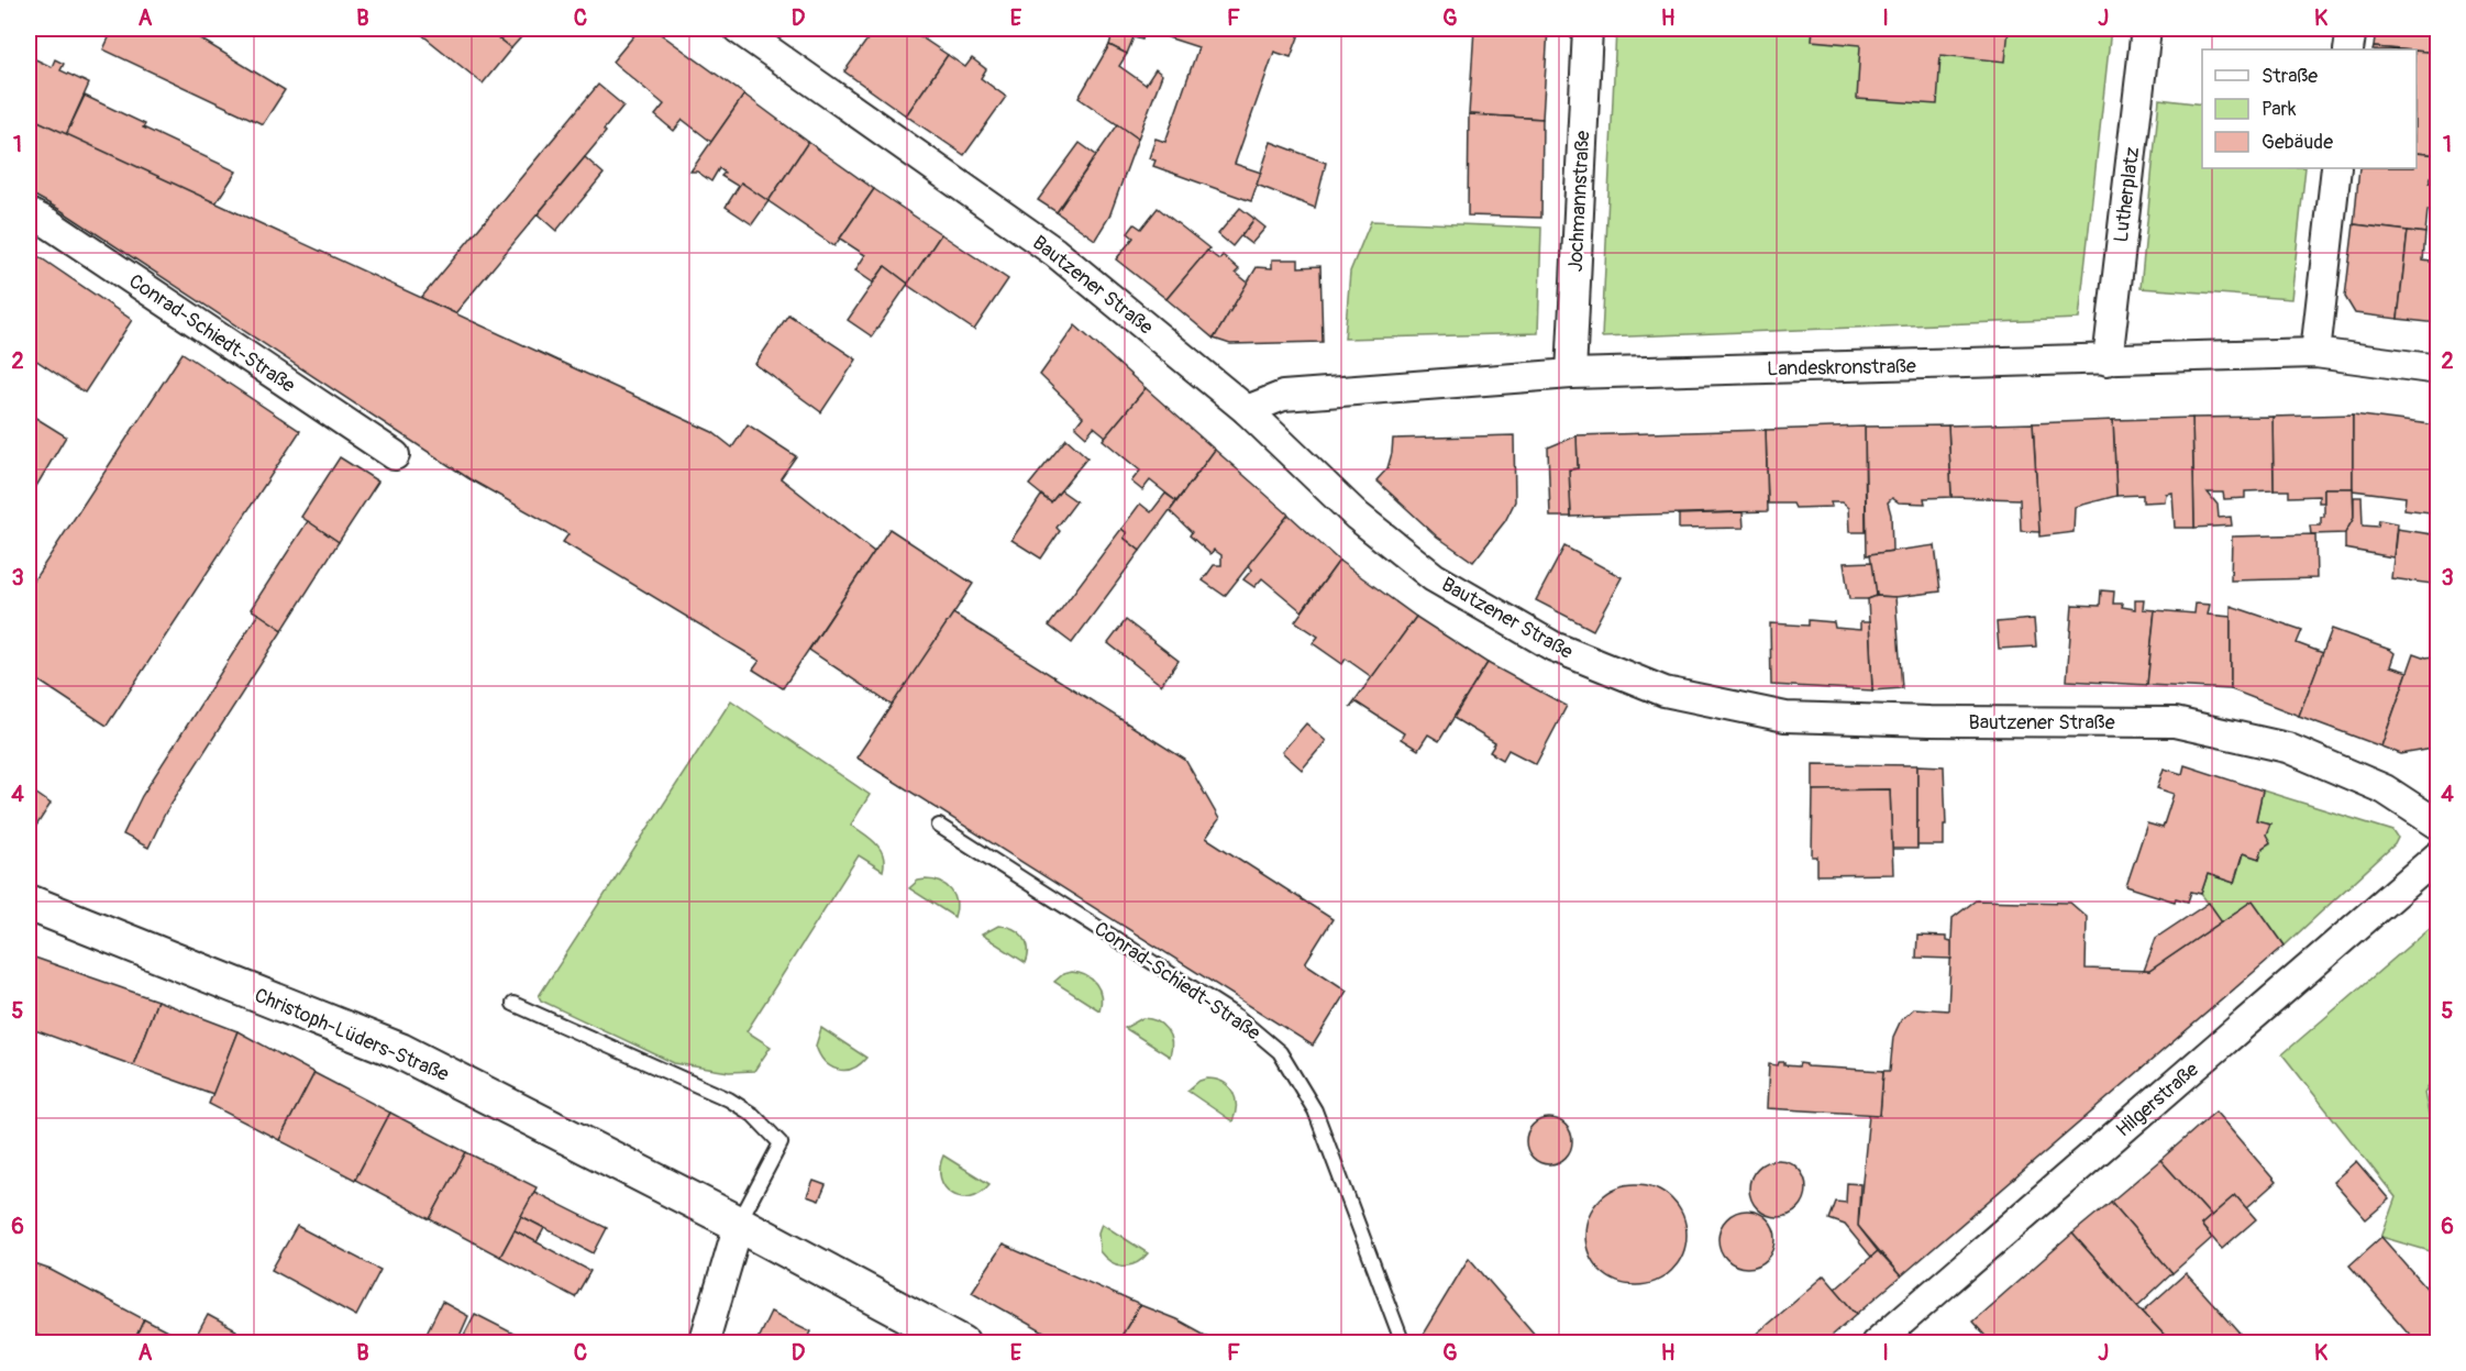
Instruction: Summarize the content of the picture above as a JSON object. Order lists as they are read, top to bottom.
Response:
{
  "streets": {
    "street": [
      "Lutherplatz",
      "Jochmannstraße",
      "Bautzener Straße",
      "Conrad-Schiedt-Straße",
      "Landeskronstraße",
      "Christoph-Lüders-Straße",
      "Hilgerstraße"
    ]
  },
  "crossings": [
    ["Lutherplatz", "Landeskronstraße"],
    ["Jochmannstraße", "Landeskronstraße"],
    ["Bautzener Straße", "Landeskronstraße"]
  ],
  "legend": ["Straße", "Park", "Gebäude"],
  "grid": {
    "columns": [
      "A",
      "B",
      "C",
      "D",
      "E",
      "F",
      "G",
      "H",
      "I",
      "J",
      "K"
    ],
    "rows": [
      "1",
      "2",
      "3",
      "4",
      "5",
      "6"
    ]
  }
}
